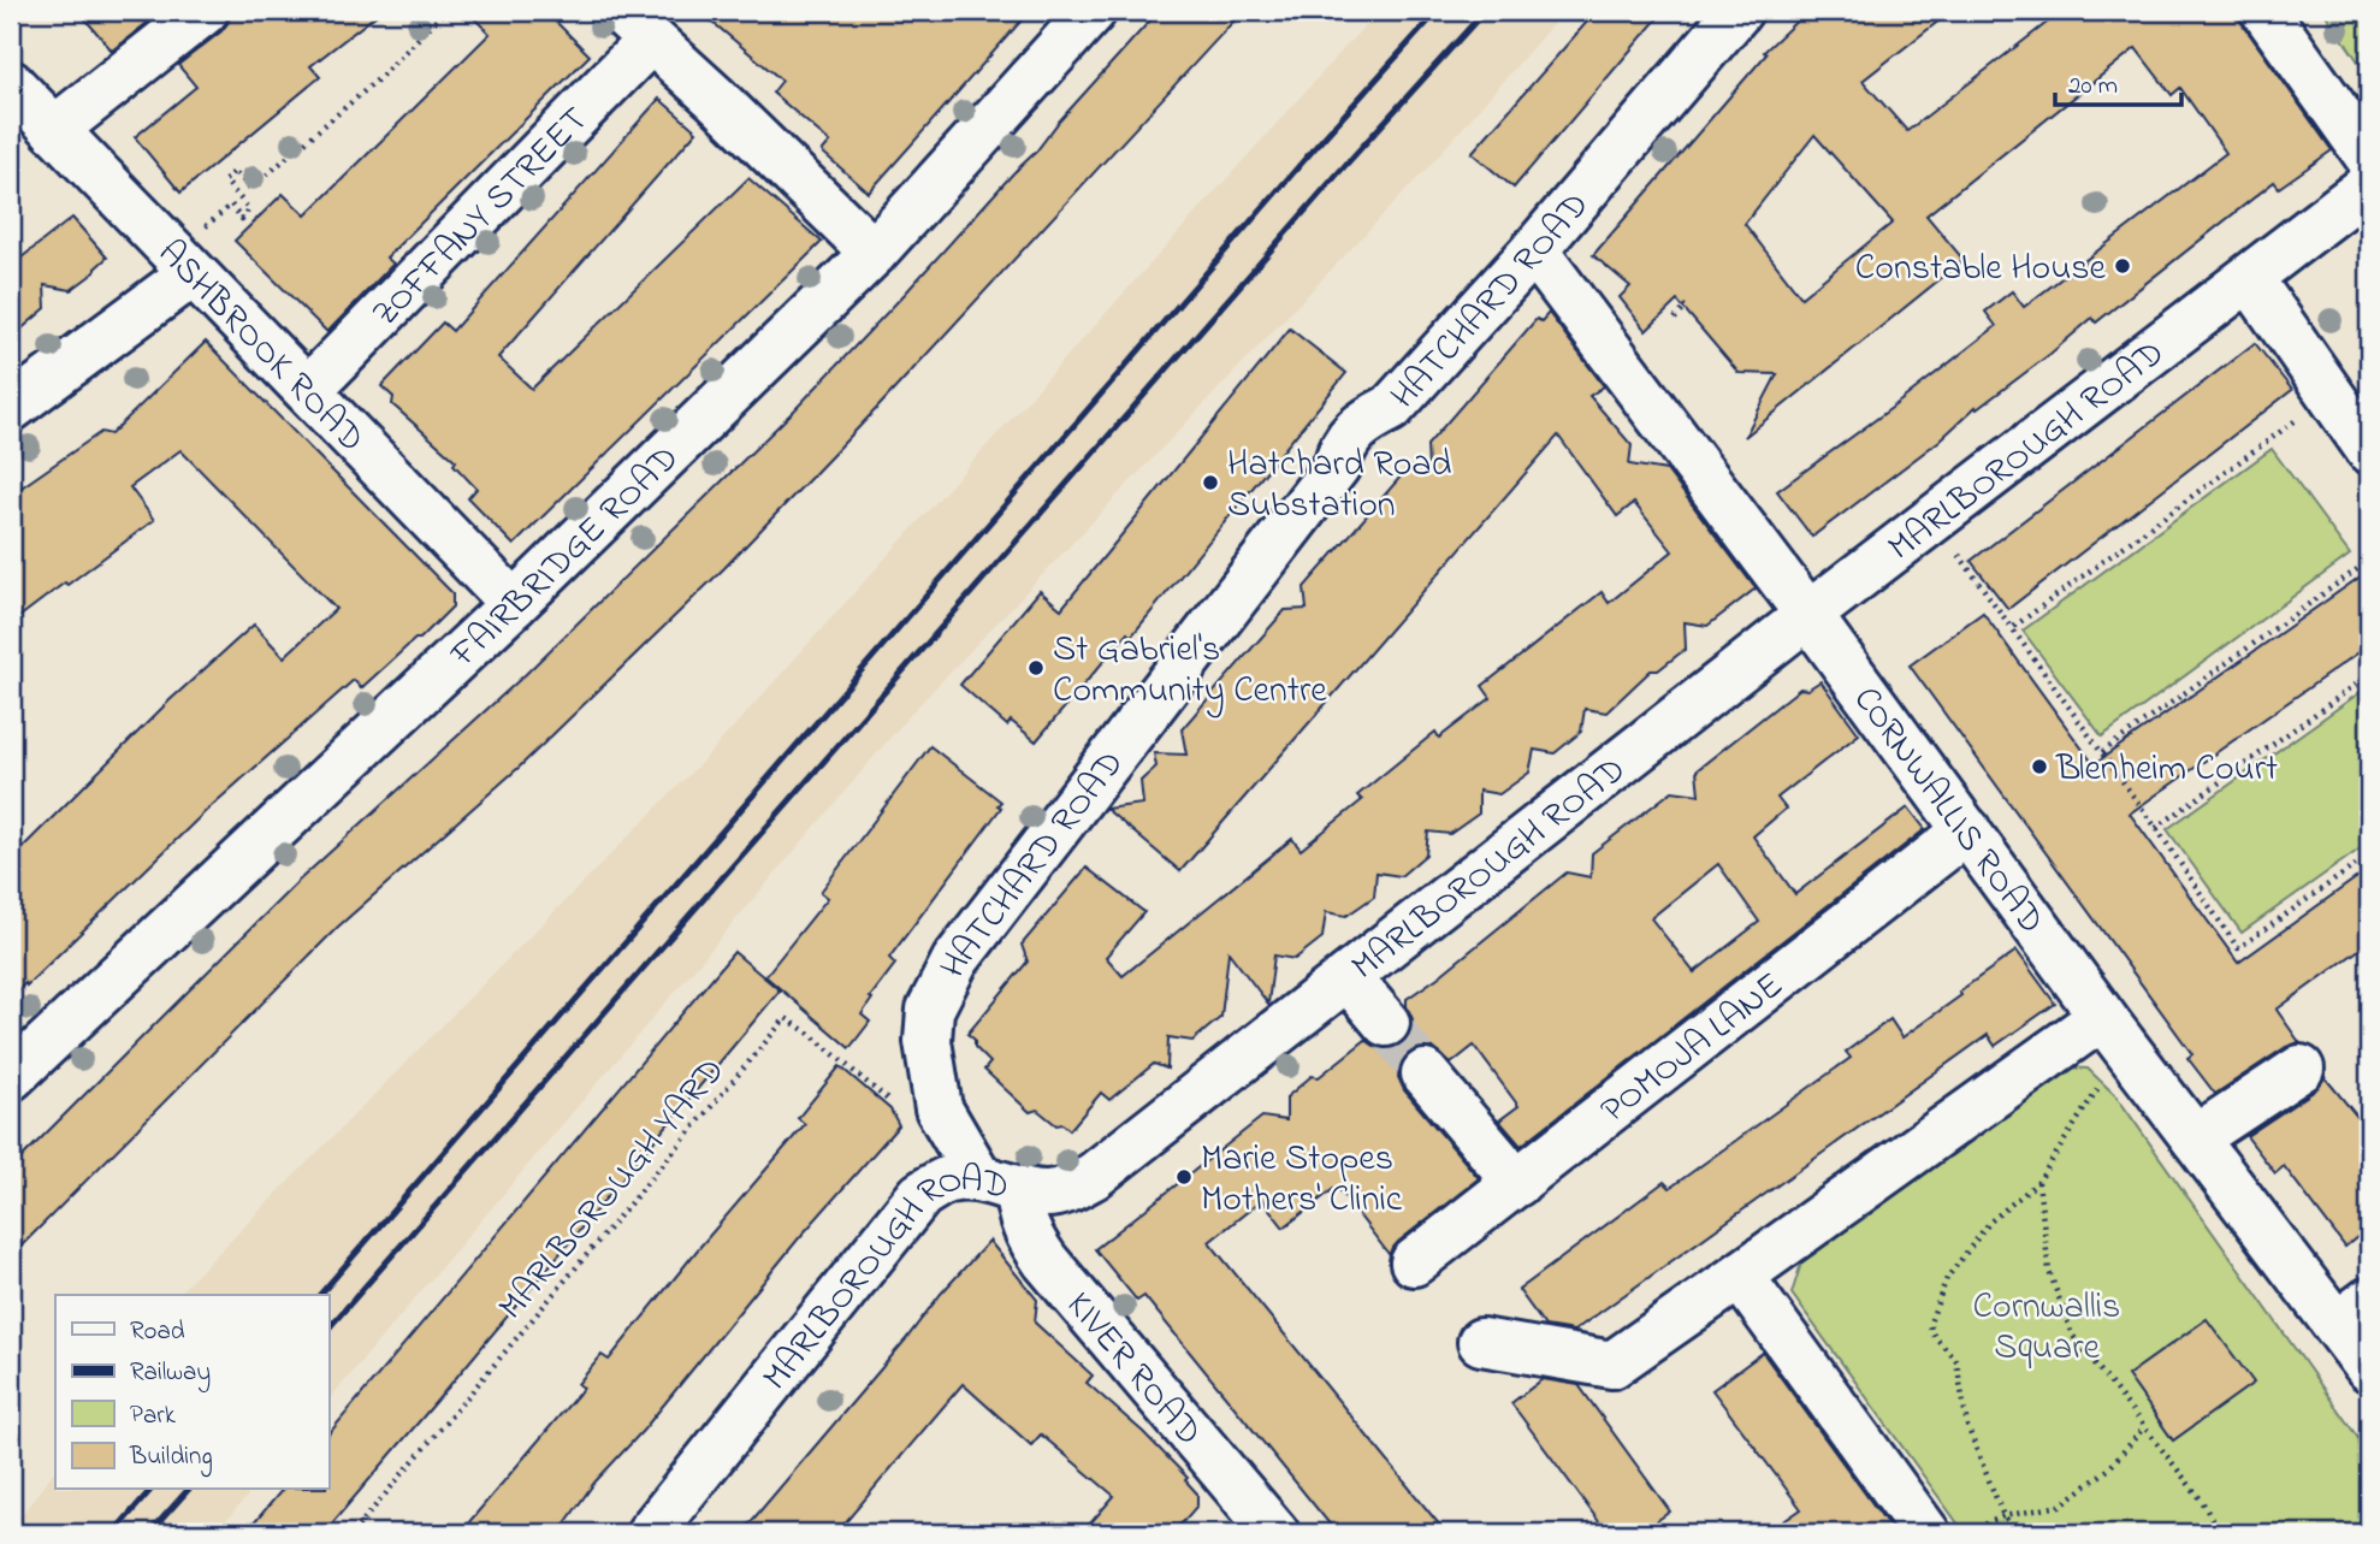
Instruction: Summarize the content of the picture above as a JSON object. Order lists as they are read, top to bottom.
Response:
{
  "streets": {
    "street": [
      "ZOFFANY STREET",
      "HATCHARD ROAD",
      "ASHBROOK ROAD",
      "MARLBOROUGH ROAD",
      "FAIRBRIDGE ROAD",
      "CORNWALLIS ROAD",
      "POMOJA LANE",
      "KIVER ROAD"
    ],
    "path": ["MARLBOROUGH YARD"]
  },
  "crossings": [
    ["ZOFFANY STREET", "ASHBROOK ROAD"],
    ["HATCHARD ROAD", "MARLBOROUGH ROAD"],
    ["HATCHARD ROAD", "CORNWALLIS ROAD"],
    ["HATCHARD ROAD", "MARLBOROUGH YARD"],
    ["HATCHARD ROAD", "KIVER ROAD"],
    ["ASHBROOK ROAD", "FAIRBRIDGE ROAD"],
    ["MARLBOROUGH ROAD", "CORNWALLIS ROAD"],
    ["MARLBOROUGH ROAD", "KIVER ROAD"],
    ["CORNWALLIS ROAD", "POMOJA LANE"]
  ],
  "parks": ["Cornwallis Square"],
  "places": [
    "Constable House",
    "Hatchard Road Substation",
    "St Gabriel's Community Centre",
    "Blenheim Court",
    "Marie Stopes Mothers' Clinic"
  ],
  "legend": [
    "Road",
    "Railway",
    "Park",
    "Building"
  ],
  "scale_bar": "20 m"
}
